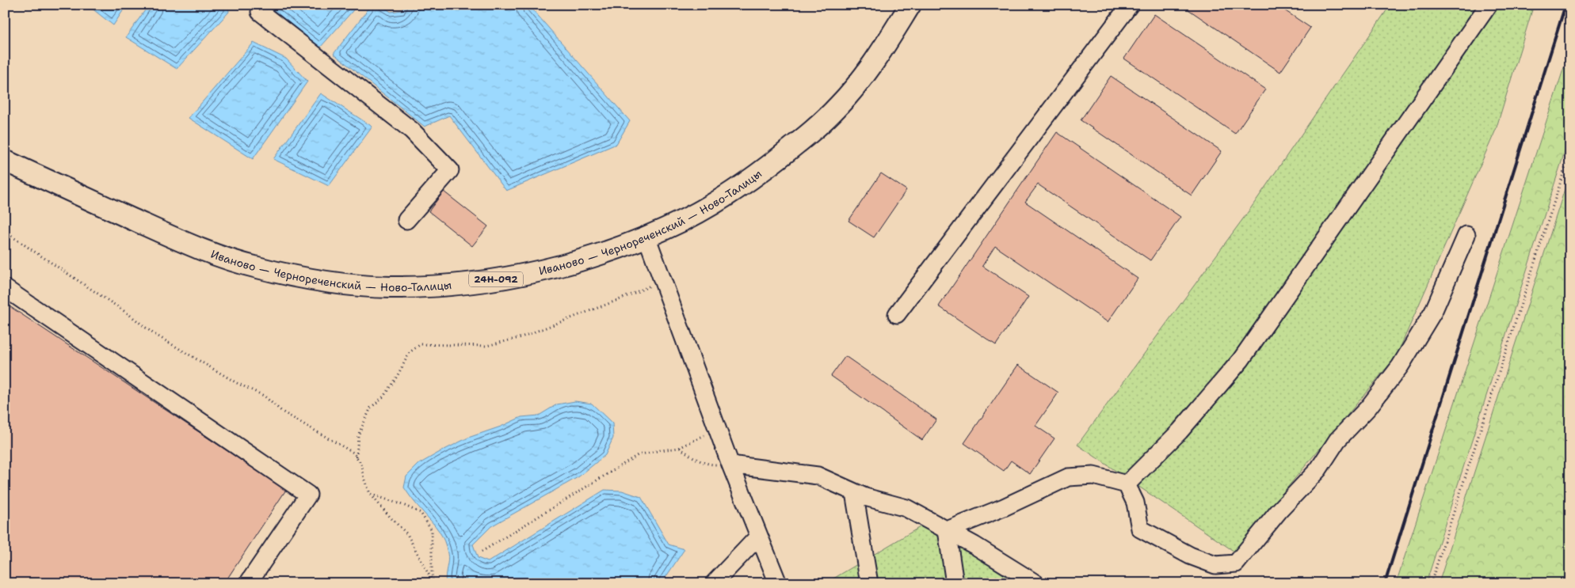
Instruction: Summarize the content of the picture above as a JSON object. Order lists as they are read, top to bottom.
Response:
{
  "streets": {
    "main road": ["Иваново — Чернореченский — Ново-Талицы", "24Н-092"]
  }
}
